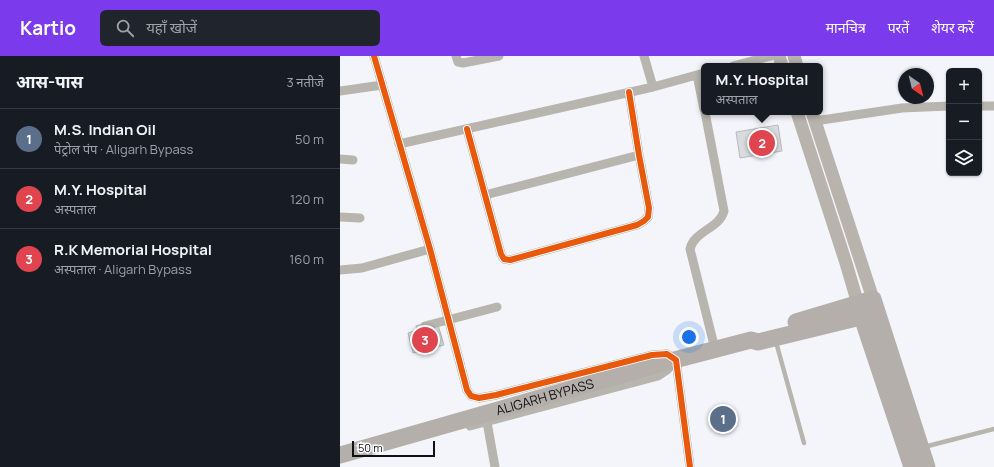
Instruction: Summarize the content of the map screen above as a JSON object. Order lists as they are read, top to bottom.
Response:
{
  "streets": {
    "highway": ["ALIGARH BYPASS"]
  },
  "scale_bar": "50 m",
  "north": "bottom right",
  "page": {
    "header": "Kartio",
    "search": "यहाँ खोजें",
    "nav": ["मानचित्र", "परतें", "शेयर करें"],
    "heading": ["आस-पास", "3 नतीजे"],
    "popup": ["M.Y. Hospital", "अस्पताल"],
    "map_buttons": ["+", "−"],
    "list": [
      {
        "mark": "1",
        "name": "M.S. Indian Oil",
        "note": "पेट्रोल पंप · Aligarh Bypass",
        "value": "50 m"
      },
      {
        "mark": "2",
        "name": "M.Y. Hospital",
        "note": "अस्पताल",
        "value": "120 m"
      },
      {
        "mark": "3",
        "name": "R.K Memorial Hospital",
        "note": "अस्पताल · Aligarh Bypass",
        "value": "160 m"
      }
    ],
    "pins": ["2", "3", "1"],
    "scale": "50 m"
  }
}
